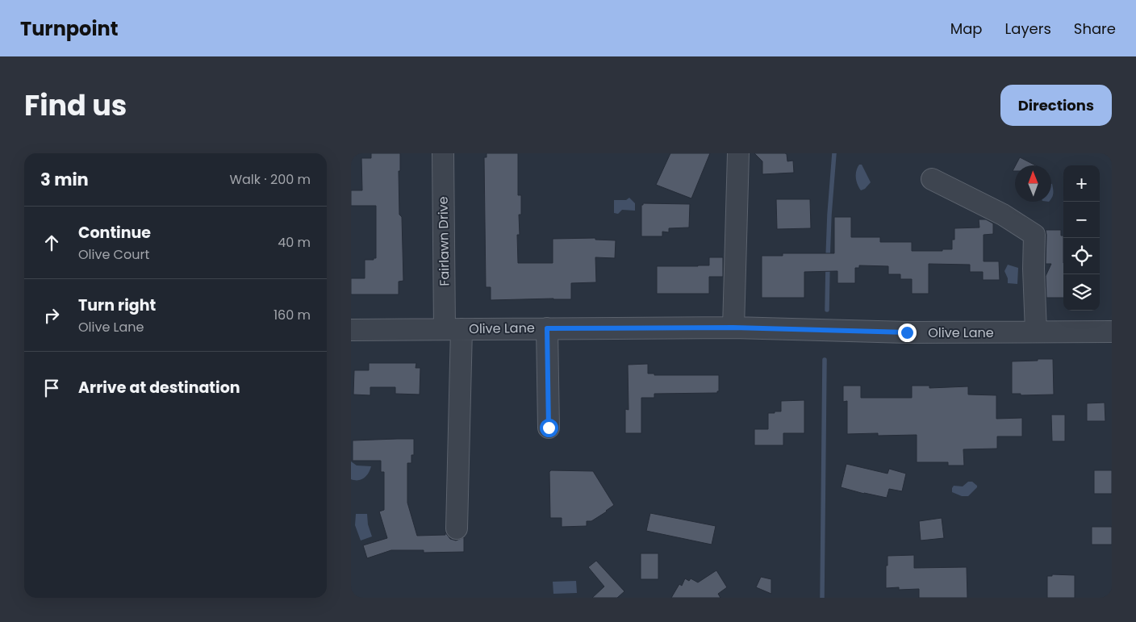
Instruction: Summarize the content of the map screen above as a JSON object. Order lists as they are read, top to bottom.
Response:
{
  "streets": {
    "street": ["Fairlawn Drive", "Olive Lane"]
  },
  "crossings": [
    ["Fairlawn Drive", "Olive Lane"]
  ],
  "north": "top",
  "page": {
    "header": "Turnpoint",
    "nav": ["Map", "Layers", "Share"],
    "title": "Find us",
    "buttons": "Directions",
    "heading": ["3 min", "Walk · 200 m"],
    "map_buttons": ["+", "−"],
    "list": [
      ["Continue", "Olive Court", "40 m"],
      ["Turn right", "Olive Lane", "160 m"],
      "Arrive at destination"
    ]
  }
}
